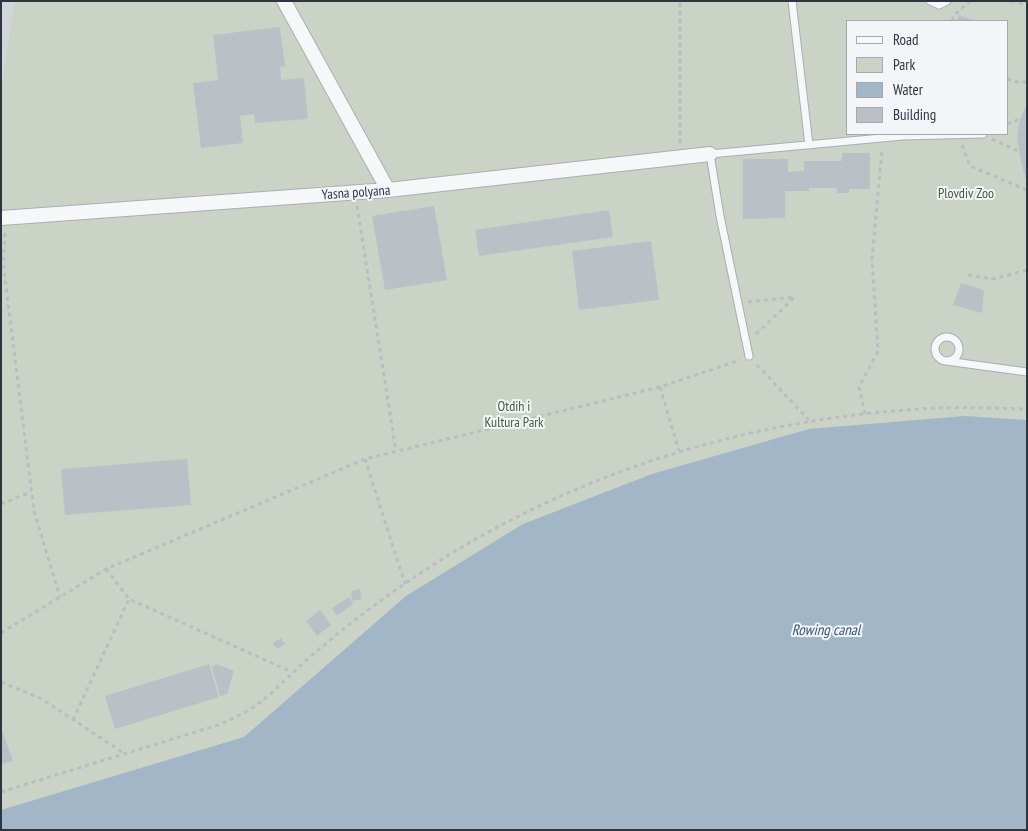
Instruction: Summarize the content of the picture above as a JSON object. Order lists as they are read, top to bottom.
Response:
{
  "streets": {
    "street": ["Yasna polyana"]
  },
  "water": ["Rowing canal"],
  "parks": ["Plovdiv Zoo", "Otdih i Kultura Park"],
  "legend": [
    "Road",
    "Park",
    "Water",
    "Building"
  ]
}
